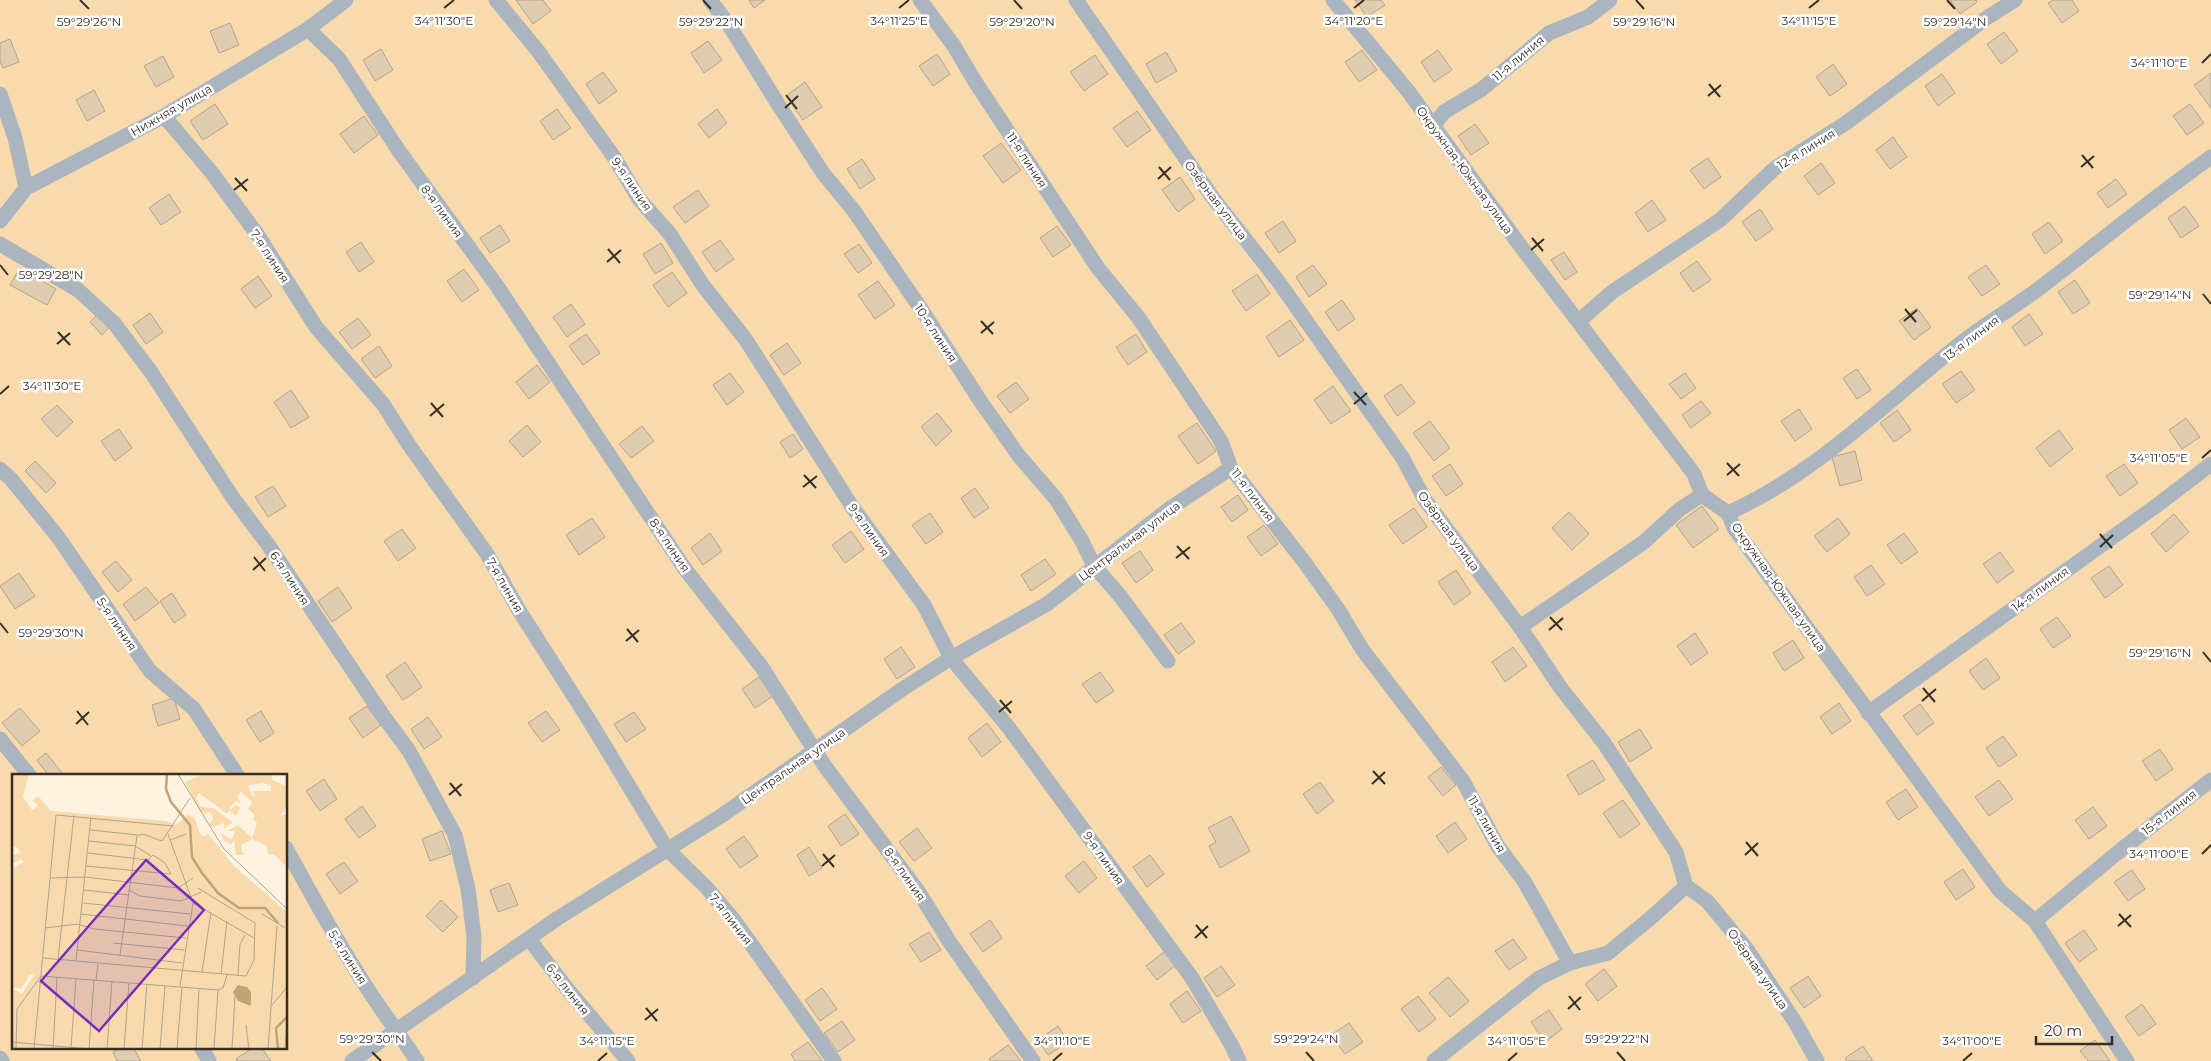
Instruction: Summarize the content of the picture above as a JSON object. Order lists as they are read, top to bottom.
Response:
{
  "streets": {
    "street": [
      "11-я линия",
      "Нижняя улица",
      "12-я линия",
      "Окружная-Южная улица",
      "9-я линия",
      "Озёрная улица",
      "8-я линия",
      "7-я линия",
      "10-я линия",
      "13-я линия",
      "Центральная улица",
      "6-я линия",
      "14-я линия",
      "5-я линия",
      "15-я линия"
    ]
  },
  "crossings": [
    ["11-я линия", "Окружная-Южная улица"],
    ["11-я линия", "Центральная улица"],
    ["Нижняя улица", "8-я линия"],
    ["Нижняя улица", "7-я линия"],
    ["12-я линия", "Окружная-Южная улица"],
    ["Окружная-Южная улица", "13-я линия"],
    ["Окружная-Южная улица", "14-я линия"],
    ["Окружная-Южная улица", "15-я линия"],
    ["9-я линия", "Центральная улица"],
    ["8-я линия", "Центральная улица"],
    ["7-я линия", "Центральная улица"],
    ["10-я линия", "Центральная улица"],
    ["Центральная улица", "6-я линия"],
    ["Центральная улица", "5-я линия"]
  ],
  "scale_bar": "20 m",
  "coordinates": [
    "34°11'30\"E",
    "34°11'25\"E",
    "34°11'20\"E",
    "34°11'15\"E",
    "59°29'26\"N",
    "59°29'22\"N",
    "59°29'20\"N",
    "59°29'16\"N",
    "59°29'14\"N",
    "34°11'10\"E",
    "59°29'28\"N",
    "34°11'05\"E",
    "59°29'30\"N",
    "34°11'00\"E",
    "59°29'24\"N"
  ]
}
